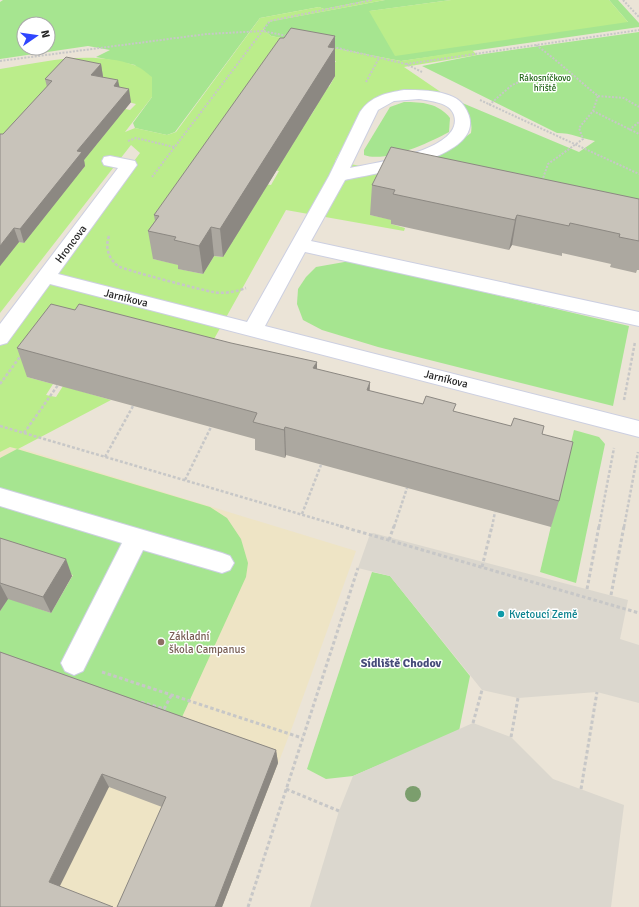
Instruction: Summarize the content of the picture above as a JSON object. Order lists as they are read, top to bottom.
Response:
{
  "streets": {
    "street": ["Hroncova", "Jarníkova"]
  },
  "crossings": [
    ["Hroncova", "Jarníkova"]
  ],
  "districts": ["Sídliště Chodov"],
  "parks": ["Rákosníčkovo hřiště"],
  "places": ["Kvetoucí Země", "Základní škola Campanus"],
  "north": "right"
}
